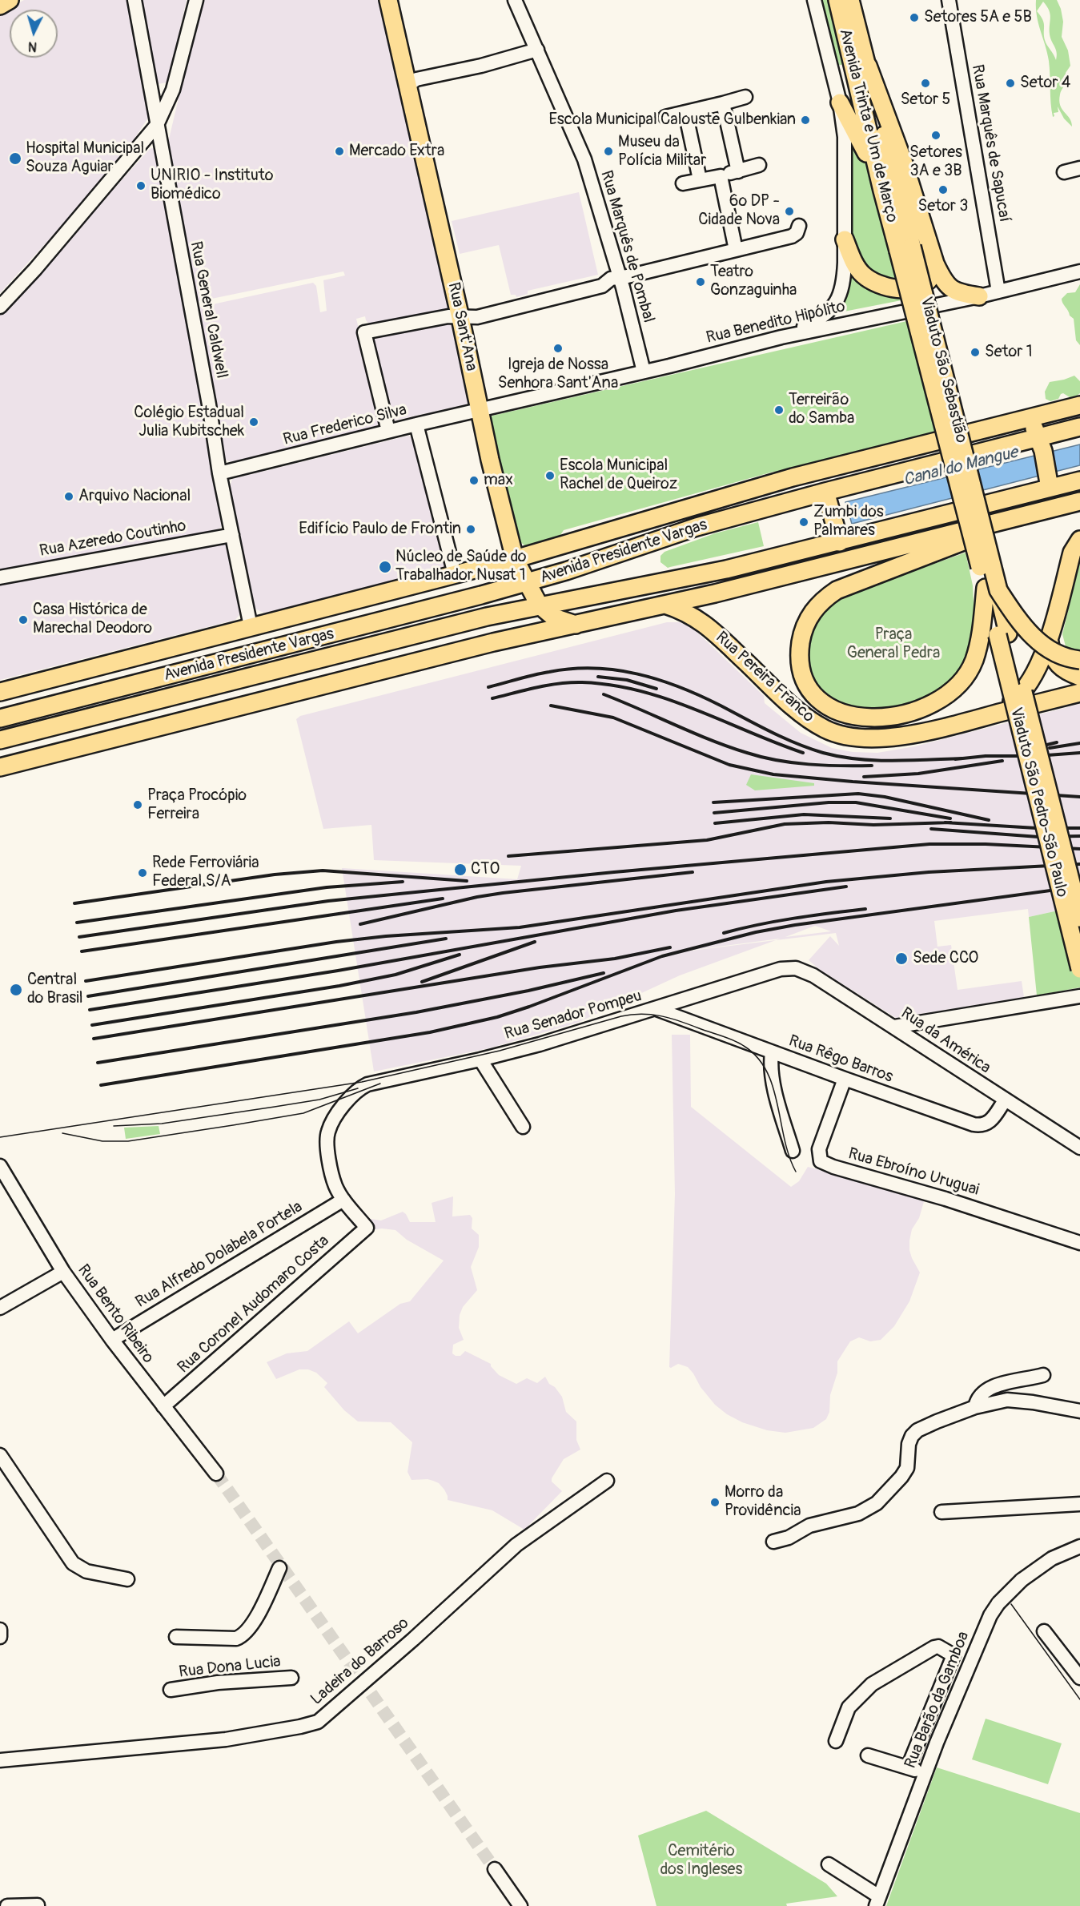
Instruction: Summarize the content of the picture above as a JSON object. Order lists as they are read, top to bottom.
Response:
{
  "streets": {
    "main road": [
      "Avenida Trinta e Um de Março",
      "Rua Sant'Ana",
      "Viaduto São Sebastião",
      "Avenida Presidente Vargas",
      "Rua Pereira Franco",
      "Viaduto São Pedro-São Paulo"
    ],
    "street": [
      "Rua Marquês de Sapucaí",
      "Rua Marquês de Pombal",
      "Rua General Caldwell",
      "Rua Benedito Hipólito",
      "Rua Frederico Silva",
      "Rua Azeredo Coutinho",
      "Rua Senador Pompeu",
      "Rua da América",
      "Rua Rêgo Barros",
      "Rua Ebroíno Uruguai",
      "Rua Alfredo Dolabela Portela",
      "Rua Coronel Audomaro Costa",
      "Rua Bento Ribeiro",
      "Ladeira do Barroso",
      "Rua Dona Lucia",
      "Rua Barão da Gamboa"
    ]
  },
  "crossings": [
    ["Avenida Trinta e Um de Março", "Rua Benedito Hipólito"],
    ["Avenida Trinta e Um de Março", "Viaduto São Sebastião"],
    ["Rua Marquês de Sapucaí", "Rua Benedito Hipólito"],
    ["Rua Marquês de Pombal", "Rua Benedito Hipólito"],
    ["Rua General Caldwell", "Rua Frederico Silva"],
    ["Rua General Caldwell", "Rua Azeredo Coutinho"],
    ["Rua General Caldwell", "Avenida Presidente Vargas"],
    ["Rua Benedito Hipólito", "Rua Sant'Ana"],
    ["Rua Benedito Hipólito", "Rua Frederico Silva"],
    ["Rua Sant'Ana", "Rua Frederico Silva"],
    ["Rua Sant'Ana", "Avenida Presidente Vargas"],
    ["Viaduto São Sebastião", "Viaduto São Pedro-São Paulo"],
    ["Rua Senador Pompeu", "Rua da América"],
    ["Rua Senador Pompeu", "Rua Rêgo Barros"],
    ["Rua Senador Pompeu", "Rua Alfredo Dolabela Portela"],
    ["Rua Senador Pompeu", "Rua Coronel Audomaro Costa"],
    ["Rua da América", "Rua Rêgo Barros"],
    ["Rua Rêgo Barros", "Rua Ebroíno Uruguai"],
    ["Rua Alfredo Dolabela Portela", "Rua Coronel Audomaro Costa"],
    ["Rua Alfredo Dolabela Portela", "Rua Bento Ribeiro"],
    ["Rua Coronel Audomaro Costa", "Rua Bento Ribeiro"]
  ],
  "water": ["Canal do Mangue"],
  "parks": ["Praça General Pedra", "Cemitério dos Ingleses"],
  "places": [
    "Setores 5A e 5B",
    "Setor 5",
    "Setor 4",
    "Escola Municipal Calouste Gulbenkian",
    "Setores 3A e 3B",
    "Mercado Extra",
    "Museu da Polícia Militar",
    "Hospital Municipal Souza Aguiar",
    "UNIRIO - Instituto Biomédico",
    "Setor 3",
    "6º DP - Cidade Nova",
    "Teatro Gonzaguinha",
    "Igreja de Nossa Senhora Sant'Ana",
    "Setor 1",
    "Terreirão do Samba",
    "Colégio Estadual Julia Kubitschek",
    "Escola Municipal Rachel de Queiroz",
    "max",
    "Arquivo Nacional",
    "Zumbi dos Palmares",
    "Edifício Paulo de Frontin",
    "Núcleo de Saúde do Trabalhador Nusat 1",
    "Casa Histórica de Marechal Deodoro",
    "Praça Procópio Ferreira",
    "CTO",
    "Rede Ferroviária Federal S/A",
    "Sede CCO",
    "Central do Brasil",
    "Morro da Providência"
  ],
  "north": "bottom"
}
